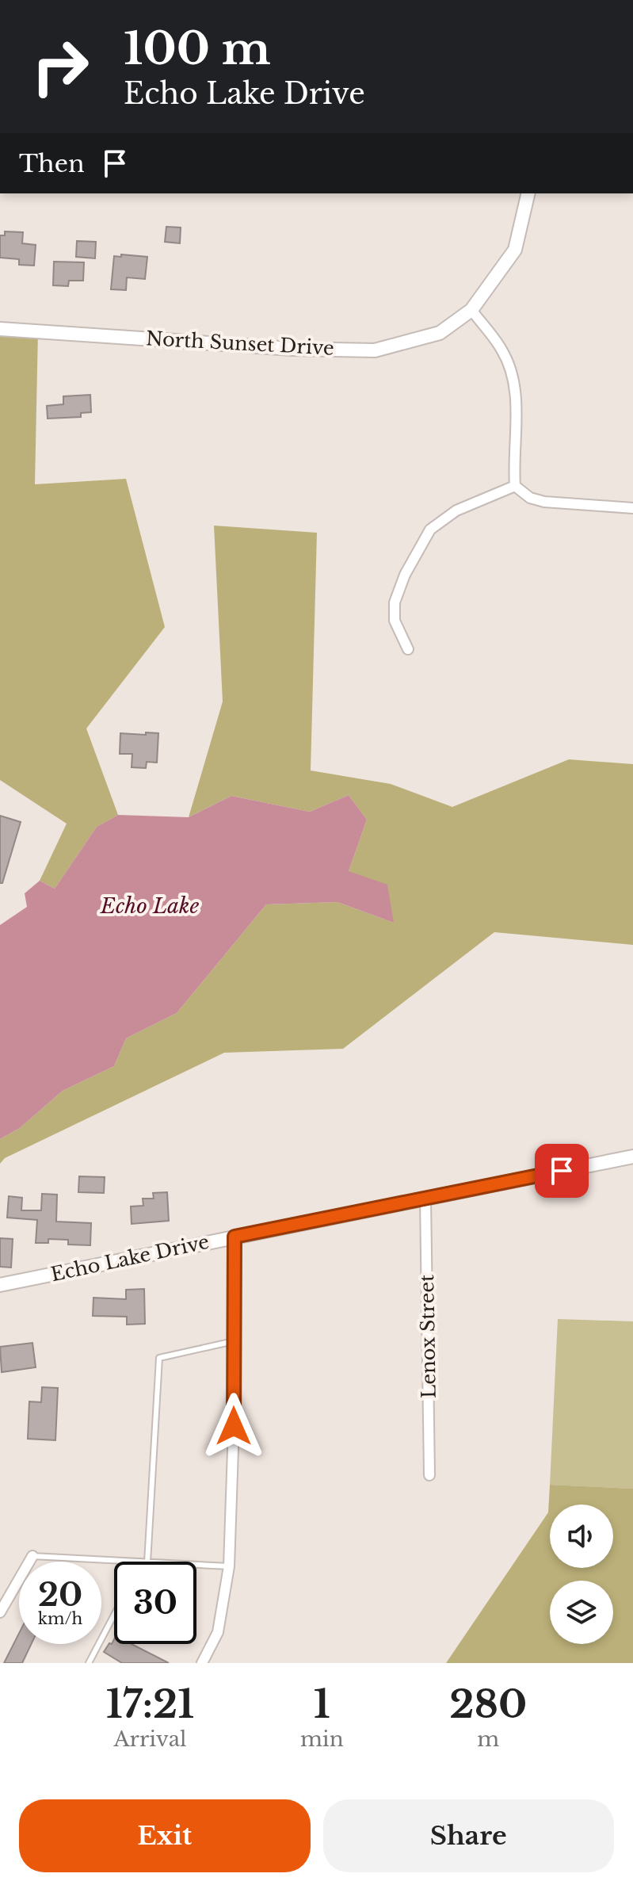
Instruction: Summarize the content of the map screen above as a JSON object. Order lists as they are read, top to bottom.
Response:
{
  "streets": {
    "street": ["North Sunset Drive", "Echo Lake Drive", "Lenox Street"]
  },
  "crossings": [
    ["Echo Lake Drive", "Lenox Street"]
  ],
  "water": ["Echo Lake"],
  "page": {
    "turn": ["100 m", "Echo Lake Drive"],
    "then": "Then",
    "speed": "20 km/h",
    "limit": "30",
    "eta": [
      "17:21",
      "Arrival",
      "1",
      "min",
      "280",
      "m"
    ],
    "buttons": ["Exit", "Share"]
  }
}
